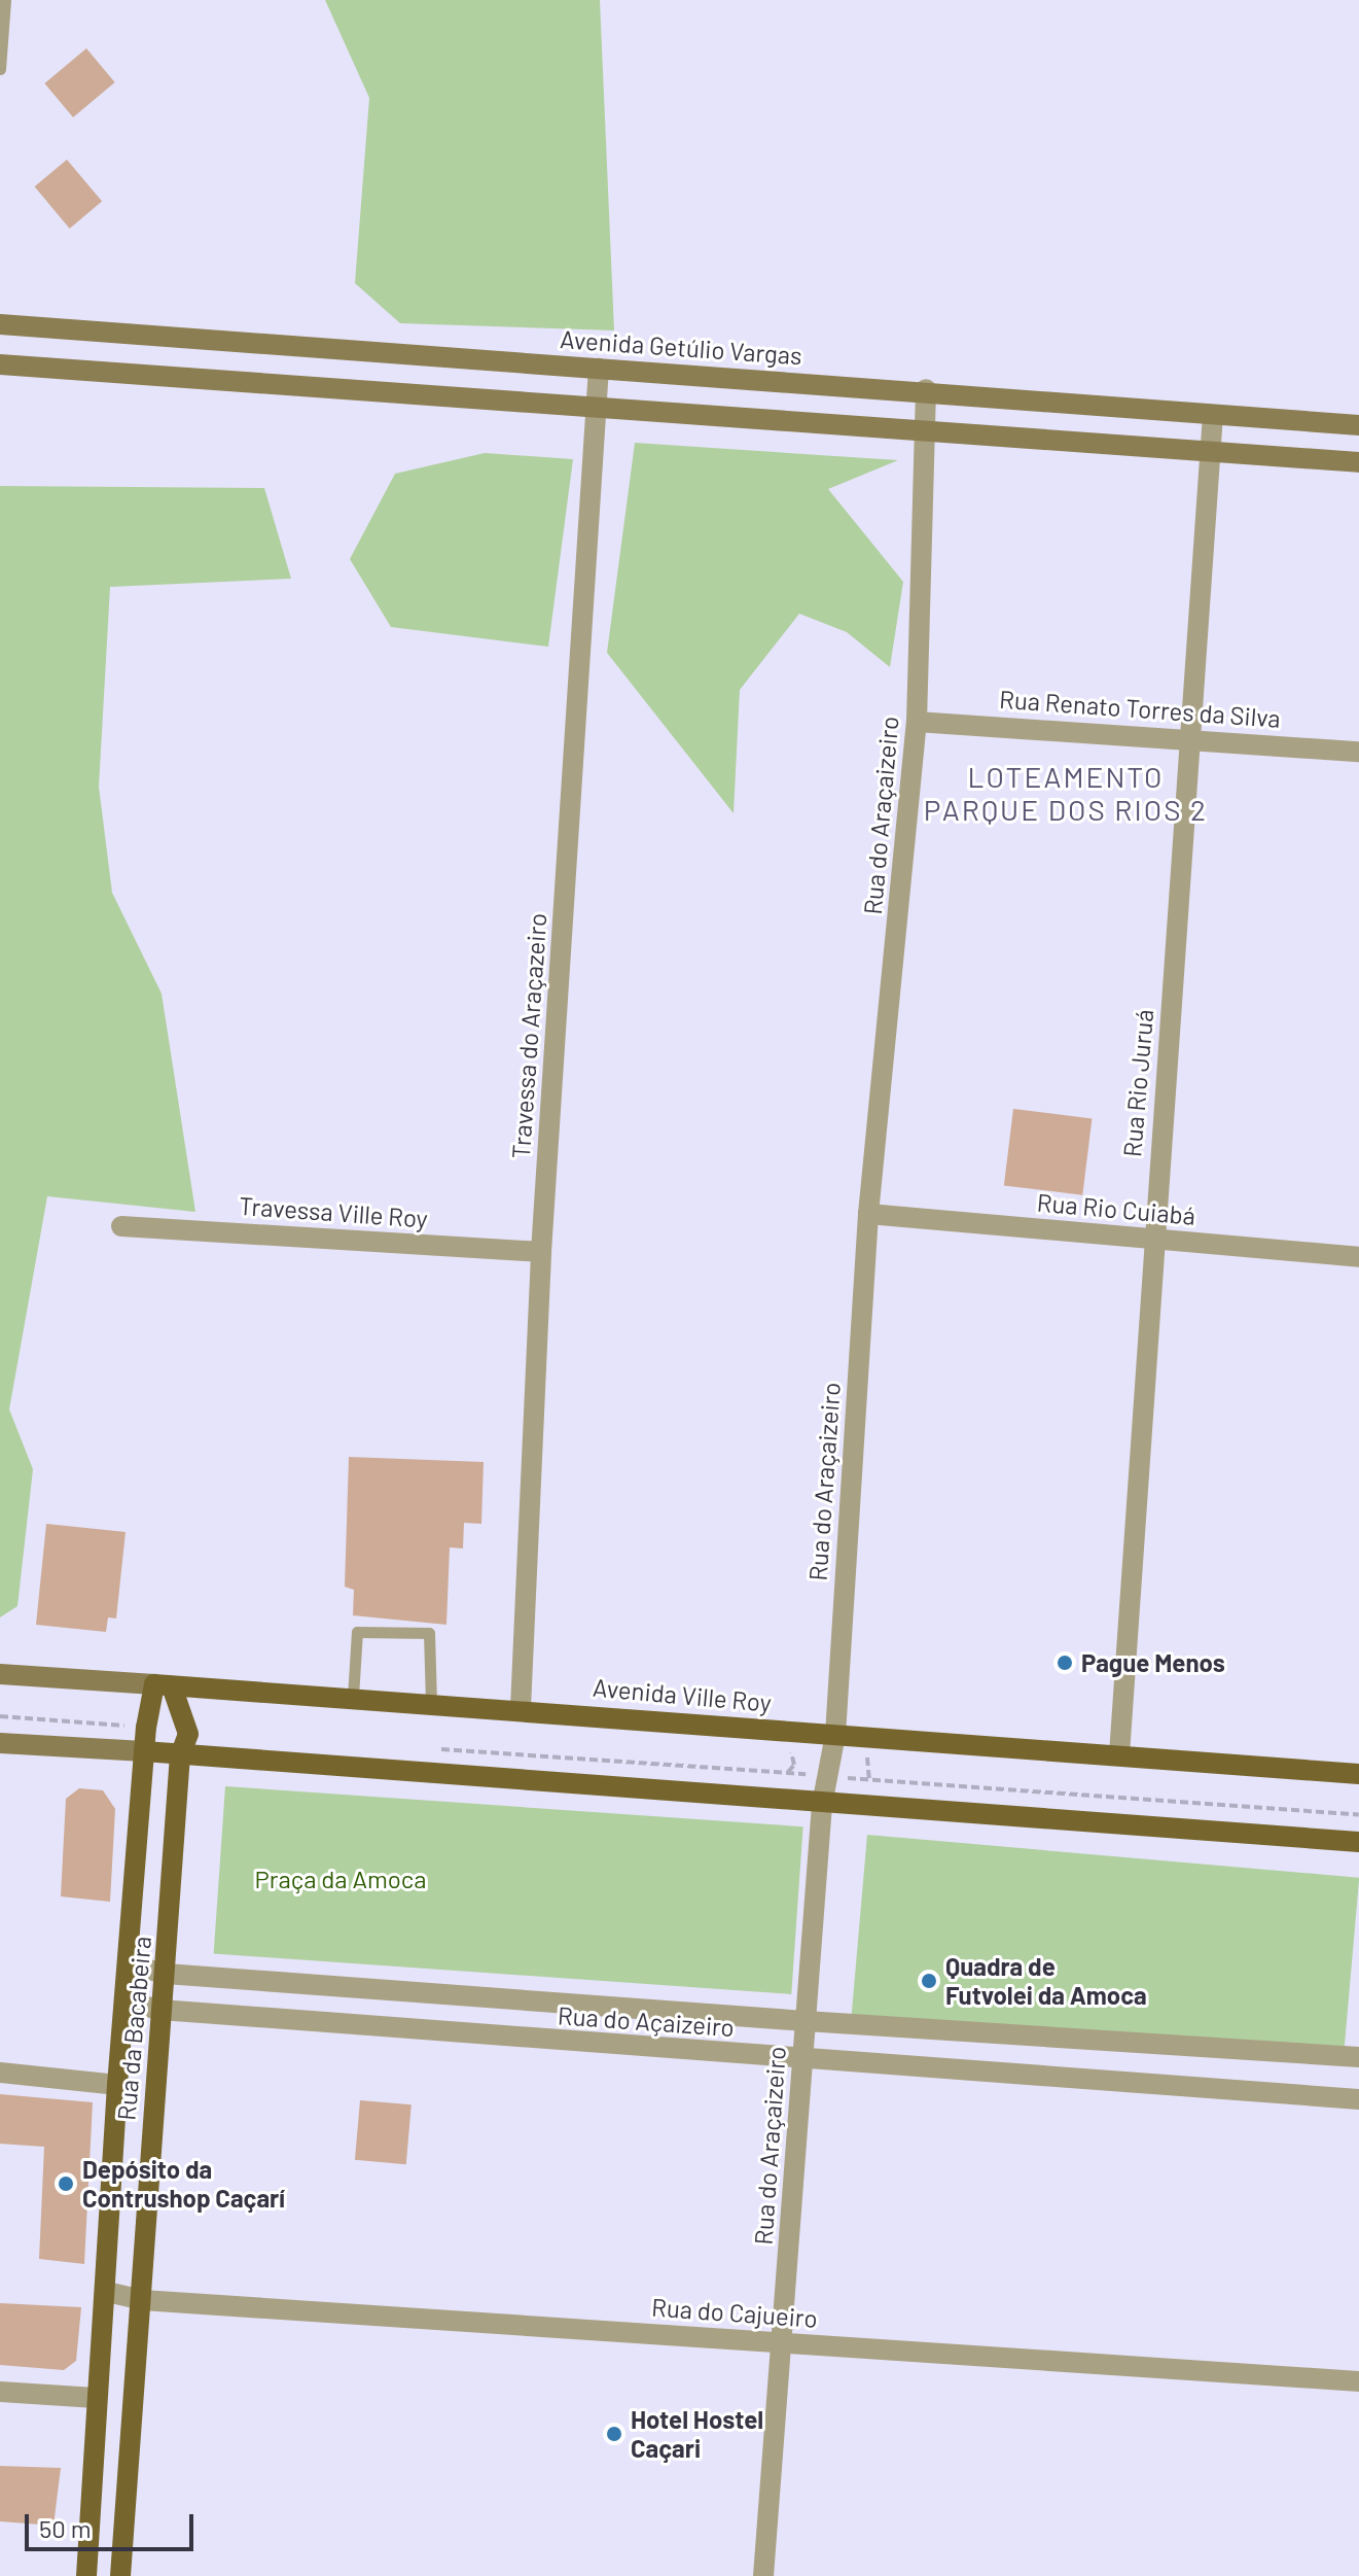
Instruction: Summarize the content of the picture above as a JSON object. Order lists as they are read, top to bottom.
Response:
{
  "streets": {
    "main road": ["Avenida Getúlio Vargas", "Avenida Ville Roy", "Rua da Bacabeira"],
    "street": [
      "Rua Renato Torres da Silva",
      "Rua do Araçaizeiro",
      "Travessa do Araçazeiro",
      "Rua Rio Juruá",
      "Rua Rio Cuiabá",
      "Travessa Ville Roy",
      "Rua do Açaizeiro",
      "Rua do Cajueiro"
    ]
  },
  "crossings": [
    ["Avenida Getúlio Vargas", "Rua do Araçaizeiro"],
    ["Avenida Getúlio Vargas", "Travessa do Araçazeiro"],
    ["Avenida Getúlio Vargas", "Rua Rio Juruá"],
    ["Rua Renato Torres da Silva", "Rua do Araçaizeiro"],
    ["Rua Renato Torres da Silva", "Rua Rio Juruá"],
    ["Rua do Araçaizeiro", "Rua Rio Cuiabá"],
    ["Rua do Araçaizeiro", "Avenida Ville Roy"],
    ["Rua do Araçaizeiro", "Rua do Açaizeiro"],
    ["Rua do Araçaizeiro", "Rua do Cajueiro"],
    ["Travessa do Araçazeiro", "Travessa Ville Roy"],
    ["Travessa do Araçazeiro", "Avenida Ville Roy"],
    ["Rua Rio Juruá", "Rua Rio Cuiabá"],
    ["Rua Rio Juruá", "Avenida Ville Roy"],
    ["Avenida Ville Roy", "Rua da Bacabeira"],
    ["Rua do Açaizeiro", "Rua da Bacabeira"],
    ["Rua da Bacabeira", "Rua do Cajueiro"]
  ],
  "districts": ["LOTEAMENTO PARQUE DOS RIOS 2"],
  "parks": ["Praça da Amoca"],
  "places": [
    "Pague Menos",
    "Quadra de Futvolei da Amoca",
    "Depósito da Contrushop Caçarí",
    "Hotel Hostel Caçari"
  ],
  "scale_bar": "50 m"
}
